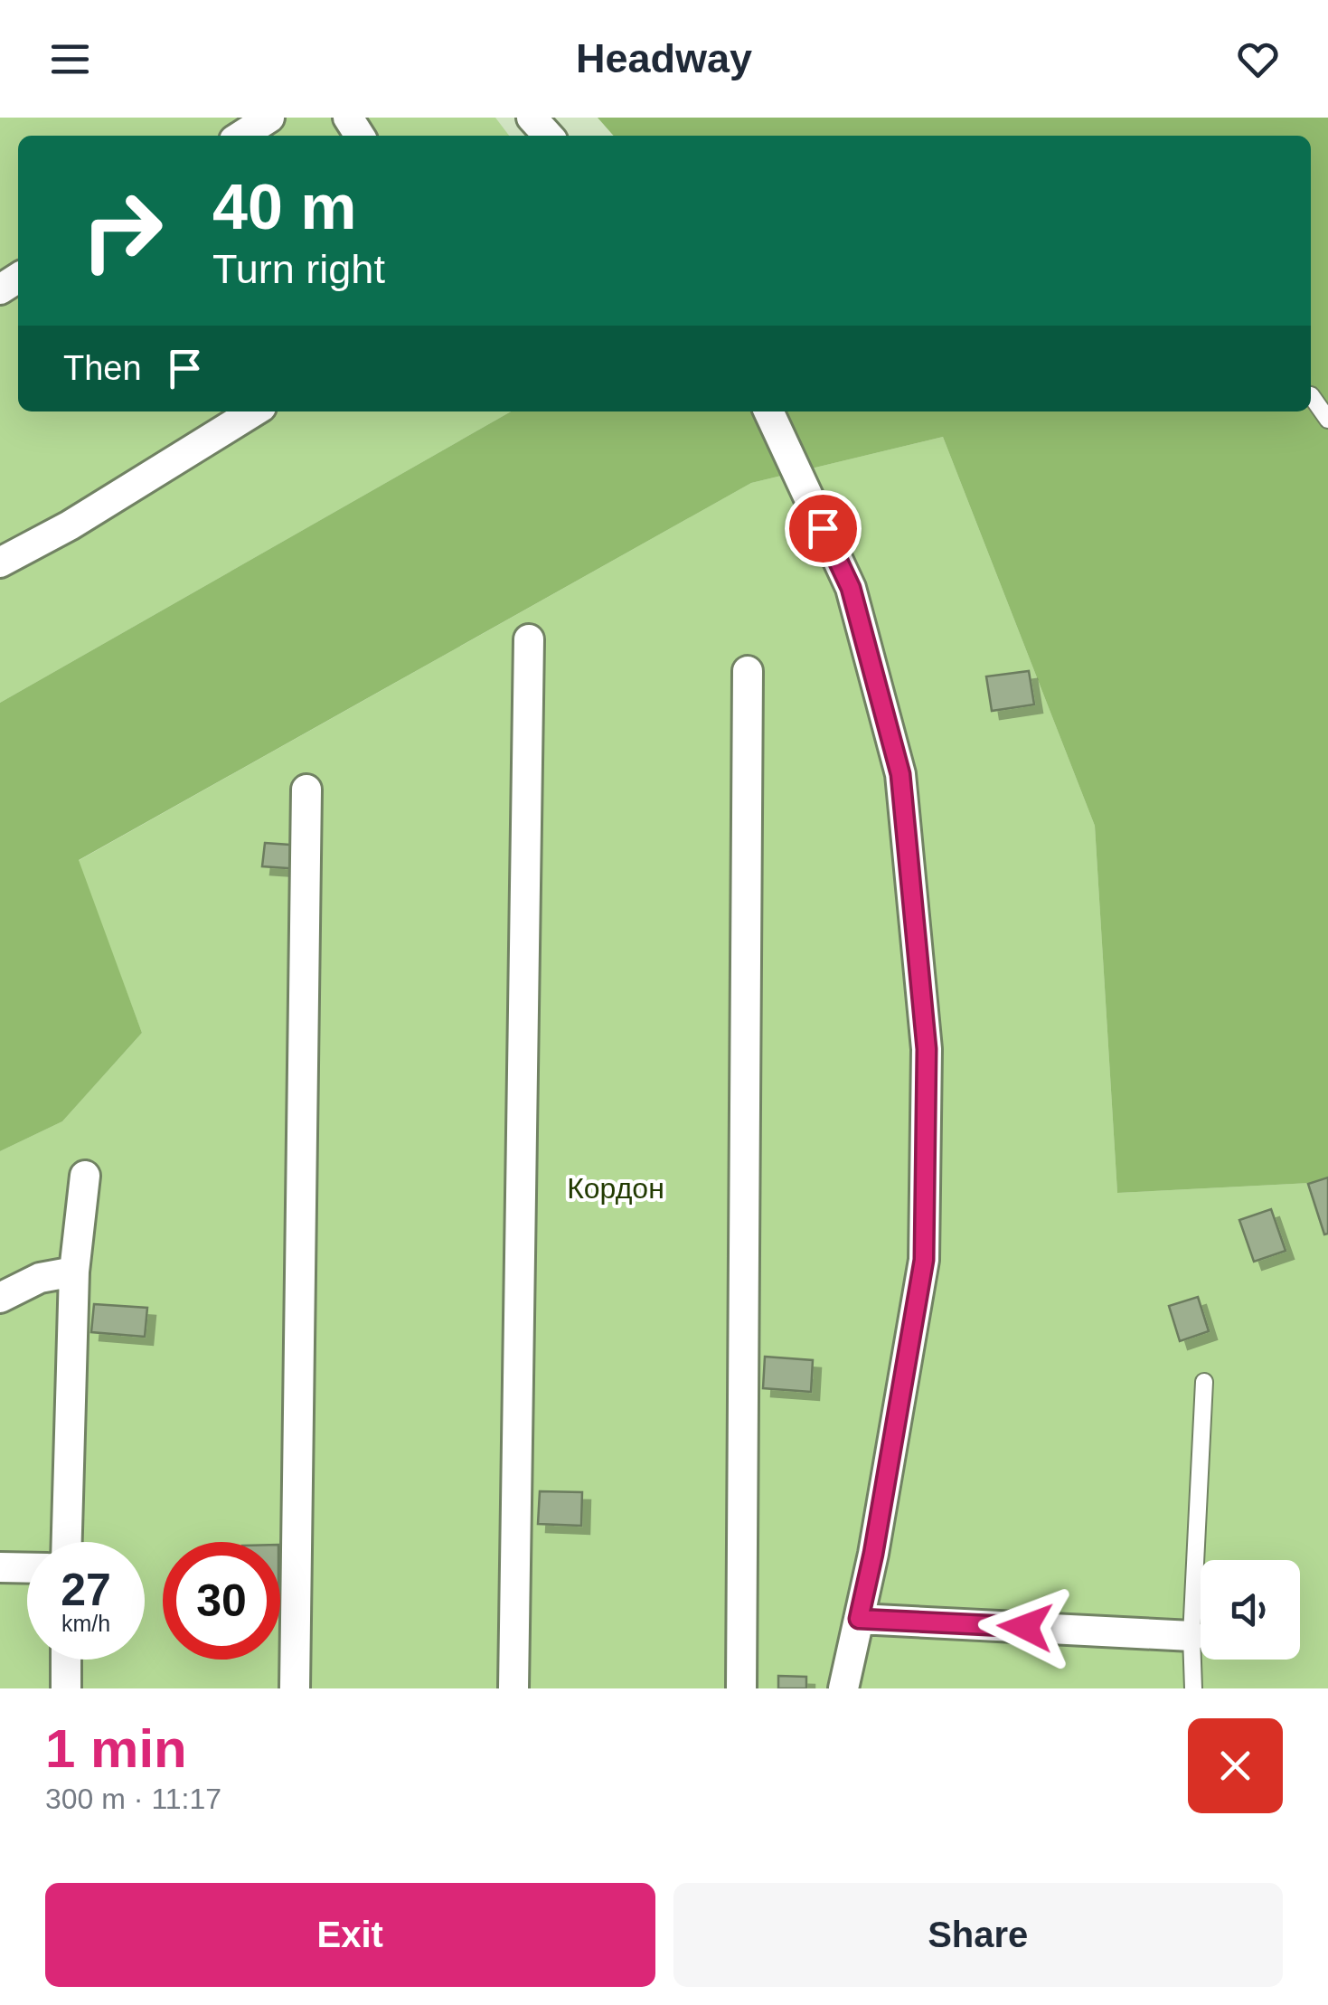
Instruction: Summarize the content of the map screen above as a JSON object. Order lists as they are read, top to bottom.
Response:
{
  "parks": ["Кордон"],
  "page": {
    "header": "Headway",
    "turn": ["40 m", "Turn right"],
    "then": "Then",
    "speed": "27 km/h",
    "limit": "30",
    "heading": ["1 min", "300 m · 11:17"],
    "buttons": ["Exit", "Share"]
  }
}
